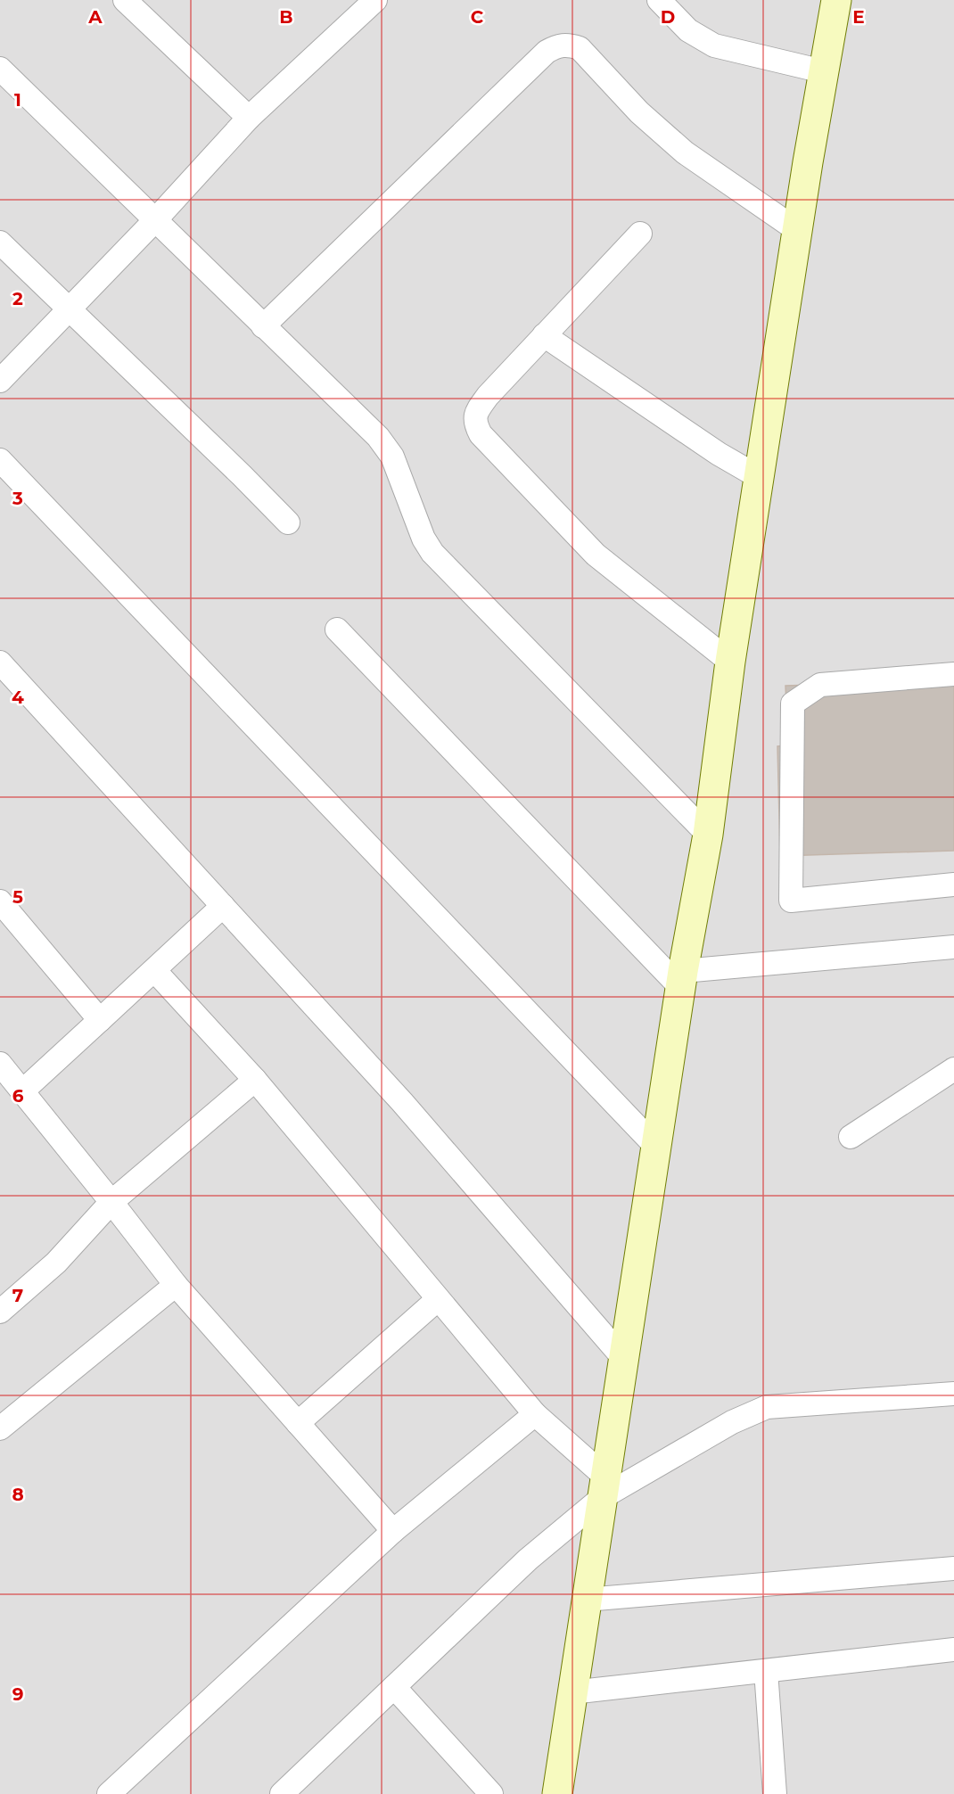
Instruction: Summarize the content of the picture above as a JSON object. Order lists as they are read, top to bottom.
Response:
{
  "grid": {
    "columns": [
      "A",
      "B",
      "C",
      "D",
      "E"
    ],
    "rows": [
      "1",
      "2",
      "3",
      "4",
      "5",
      "6",
      "7",
      "8",
      "9"
    ]
  }
}
